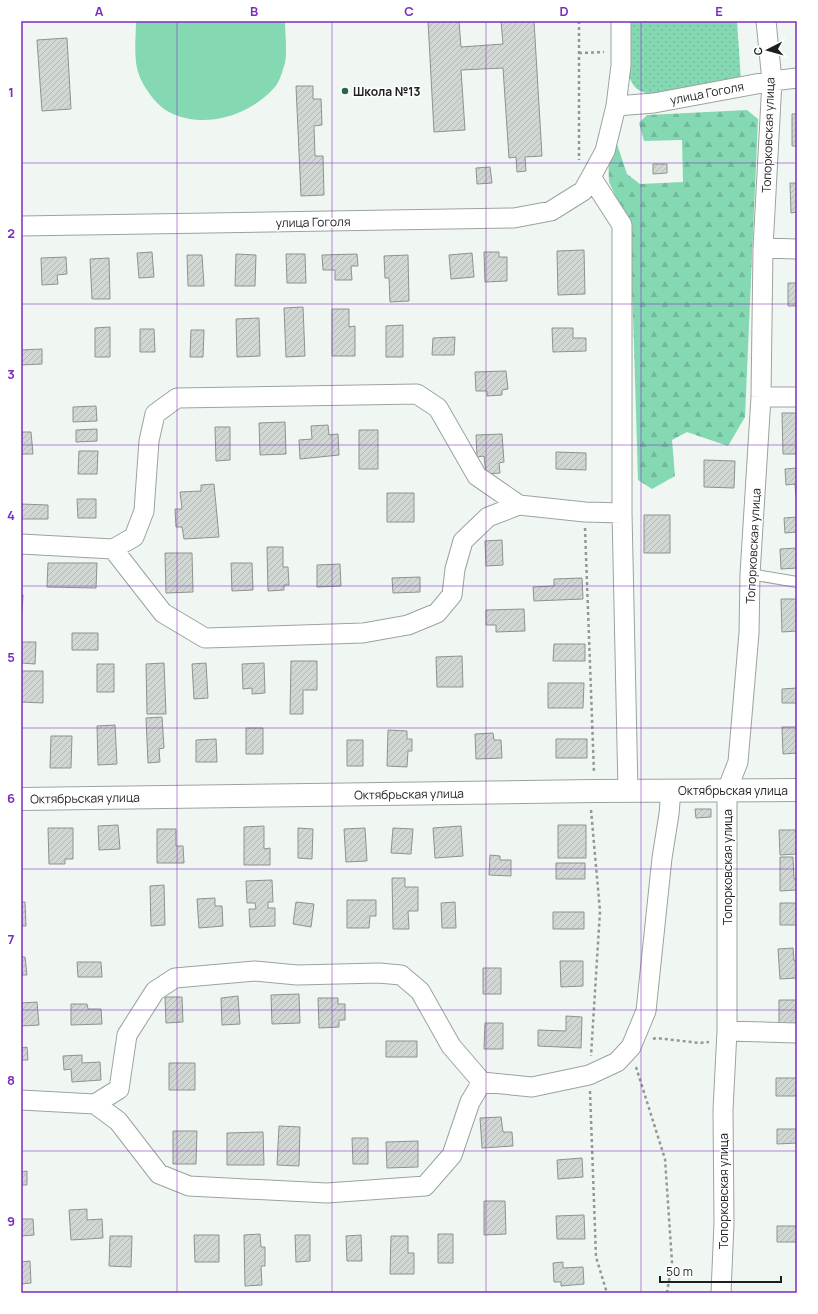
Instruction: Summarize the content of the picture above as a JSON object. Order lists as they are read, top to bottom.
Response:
{
  "streets": {
    "street": ["улица Гоголя", "Топорковская улица", "Октябрьская улица"]
  },
  "crossings": [
    ["улица Гоголя", "Топорковская улица"],
    ["Топорковская улица", "Октябрьская улица"]
  ],
  "places": ["Школа №13"],
  "scale_bar": "50 m",
  "north": "left",
  "grid": {
    "columns": [
      "A",
      "B",
      "C",
      "D",
      "E"
    ],
    "rows": [
      "1",
      "2",
      "3",
      "4",
      "5",
      "6",
      "7",
      "8",
      "9"
    ]
  }
}
